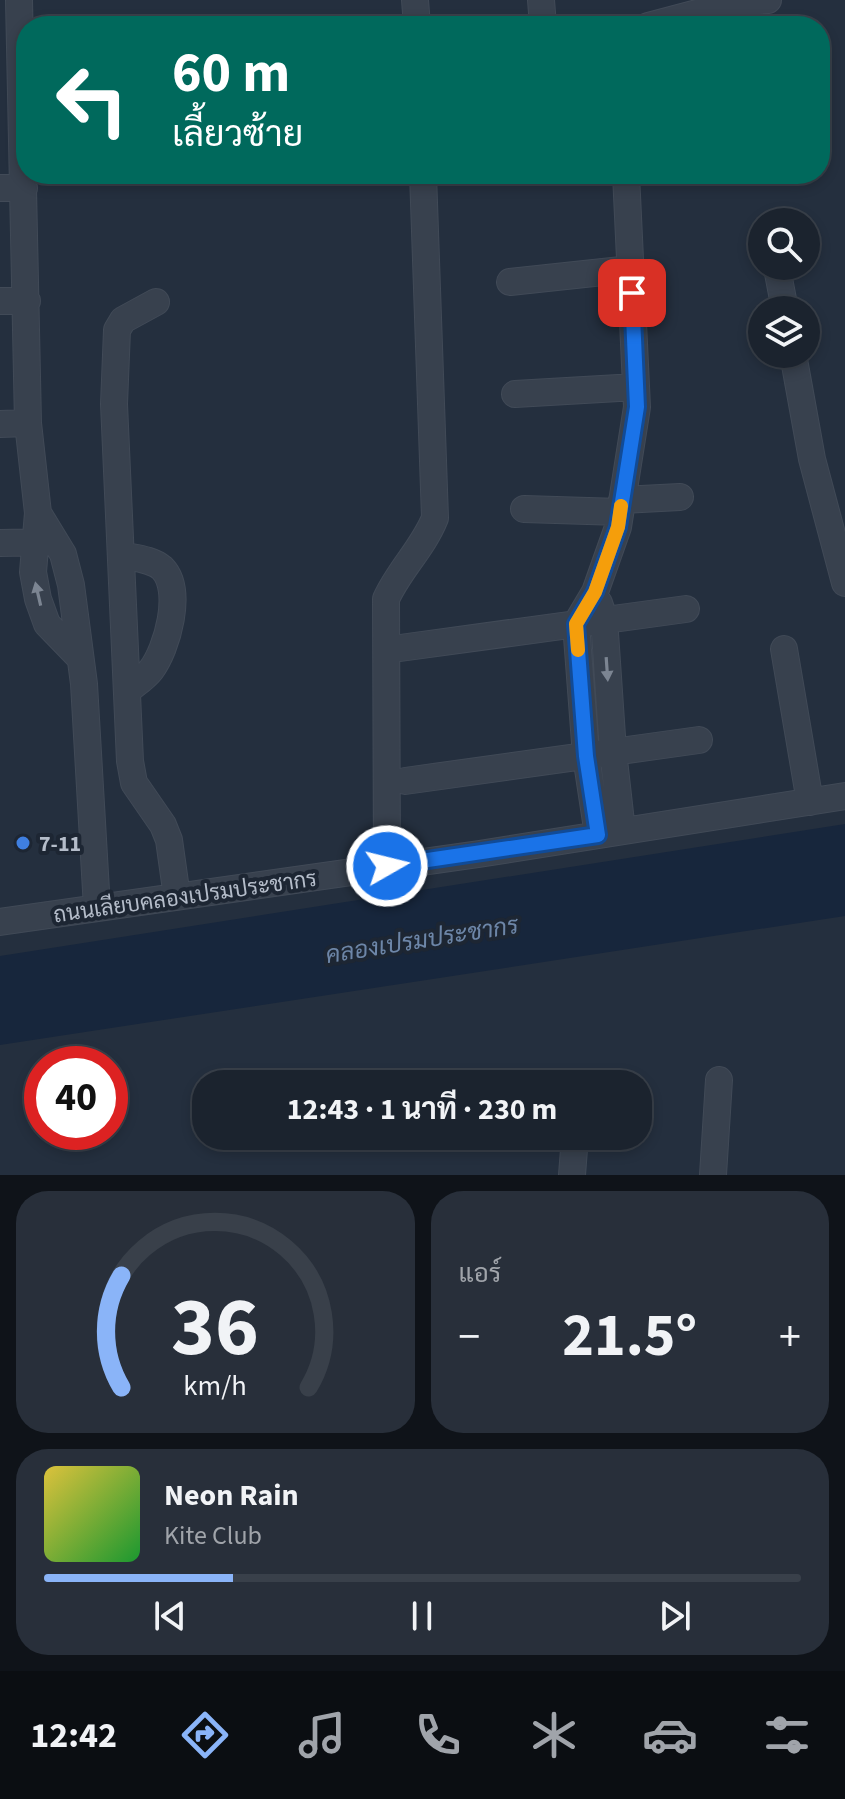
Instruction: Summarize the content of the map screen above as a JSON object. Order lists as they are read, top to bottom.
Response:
{
  "streets": {
    "street": ["ถนนเลียบคลองเปรมประชากร"]
  },
  "water": ["คลองเปรมประชากร"],
  "places": ["7-11"],
  "page": {
    "turn": ["60 m", "เลี้ยวซ้าย"],
    "limit": "40",
    "trip": "12:43 · 1 นาที · 230 m",
    "tile": "แอร์",
    "heat": ["−", "21.5°", "+"],
    "song": ["Neon Rain", "Kite Club"],
    "tabs": "12:42",
    "gauge": ["36", "km/h"]
  }
}
